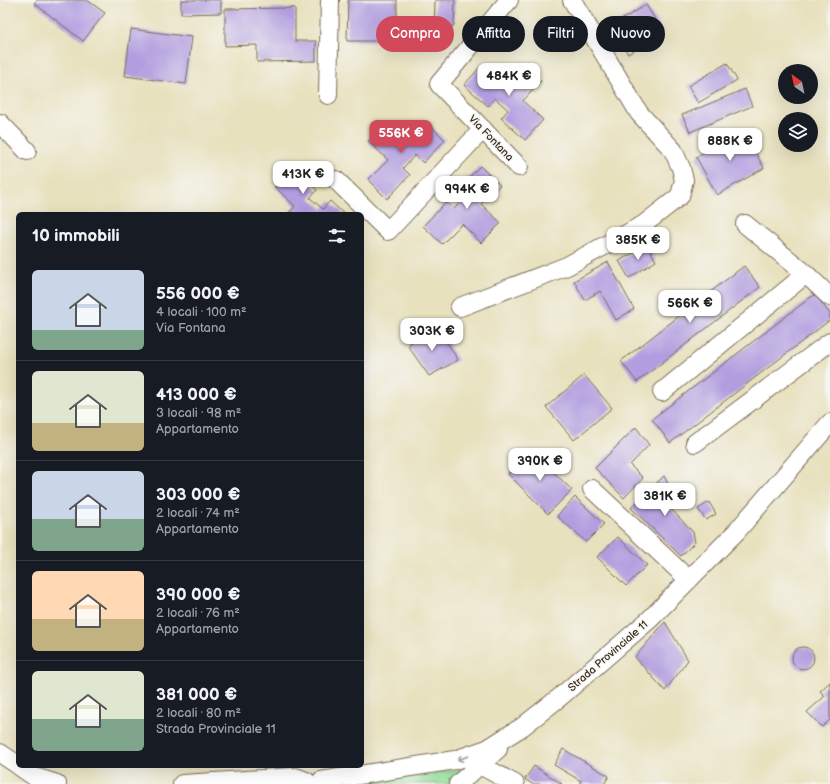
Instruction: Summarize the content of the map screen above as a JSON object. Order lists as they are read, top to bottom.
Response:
{
  "streets": {
    "street": ["Via Fontana", "Strada Provinciale 11"]
  },
  "north": "top left",
  "page": {
    "chip": [
      "Compra",
      "Affitta",
      "Filtri",
      "Nuovo"
    ],
    "price": [
      "484K €",
      "556K €",
      "888K €",
      "413K €",
      "994K €",
      "385K €",
      "566K €",
      "303K €",
      "390K €",
      "381K €"
    ],
    "heading": "10 immobili",
    "list": [
      {
        "name": "556 000 €",
        "note": "4 locali · 100 m² · Via Fontana"
      },
      {
        "name": "413 000 €",
        "note": "3 locali · 98 m² · Appartamento"
      },
      {
        "name": "303 000 €",
        "note": "2 locali · 74 m² · Appartamento"
      },
      {
        "name": "390 000 €",
        "note": "2 locali · 76 m² · Appartamento"
      },
      {
        "name": "381 000 €",
        "note": "2 locali · 80 m² · Strada Provinciale 11"
      }
    ]
  }
}
